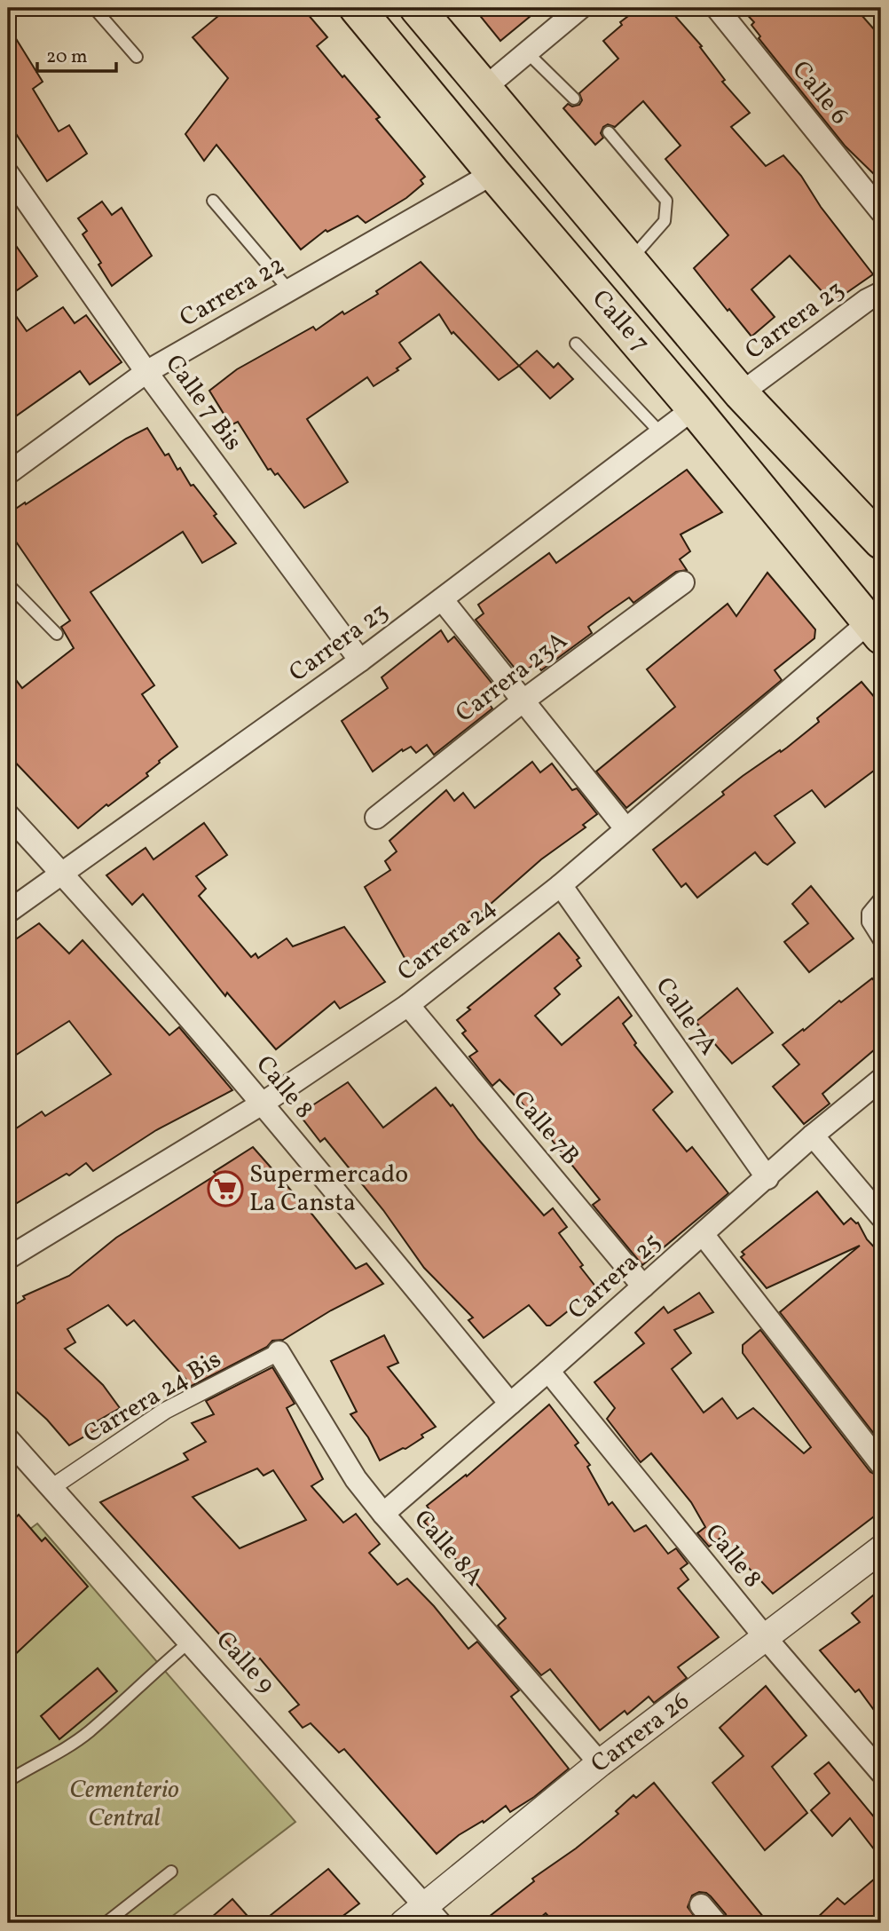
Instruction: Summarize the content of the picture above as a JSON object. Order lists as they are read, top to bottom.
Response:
{
  "streets": {
    "main road": ["Calle 7"],
    "street": [
      "Calle 6",
      "Carrera 22",
      "Carrera 23",
      "Calle 7 Bis",
      "Carrera 23A",
      "Carrera 24",
      "Calle 7A",
      "Calle 8",
      "Calle 7B",
      "Carrera 25",
      "Carrera 24 Bis",
      "Calle 8A",
      "Calle 9",
      "Carrera 26"
    ]
  },
  "crossings": [
    ["Carrera 22", "Calle 7"],
    ["Carrera 22", "Calle 7 Bis"],
    ["Carrera 23", "Calle 7"],
    ["Carrera 23", "Calle 7 Bis"],
    ["Carrera 23", "Calle 8"],
    ["Calle 7", "Carrera 24"],
    ["Carrera 24", "Calle 7A"],
    ["Carrera 24", "Calle 8"],
    ["Carrera 24", "Calle 7B"],
    ["Calle 7A", "Carrera 25"],
    ["Calle 8", "Carrera 25"],
    ["Calle 8", "Carrera 26"],
    ["Calle 7B", "Carrera 25"],
    ["Carrera 25", "Calle 8A"],
    ["Carrera 24 Bis", "Calle 8A"],
    ["Carrera 24 Bis", "Calle 9"],
    ["Calle 8A", "Carrera 26"],
    ["Calle 9", "Carrera 26"]
  ],
  "parks": ["Cementerio Central"],
  "places": {
    "supermarket": ["Supermercado La Cansta"]
  },
  "scale_bar": "20 m"
}
